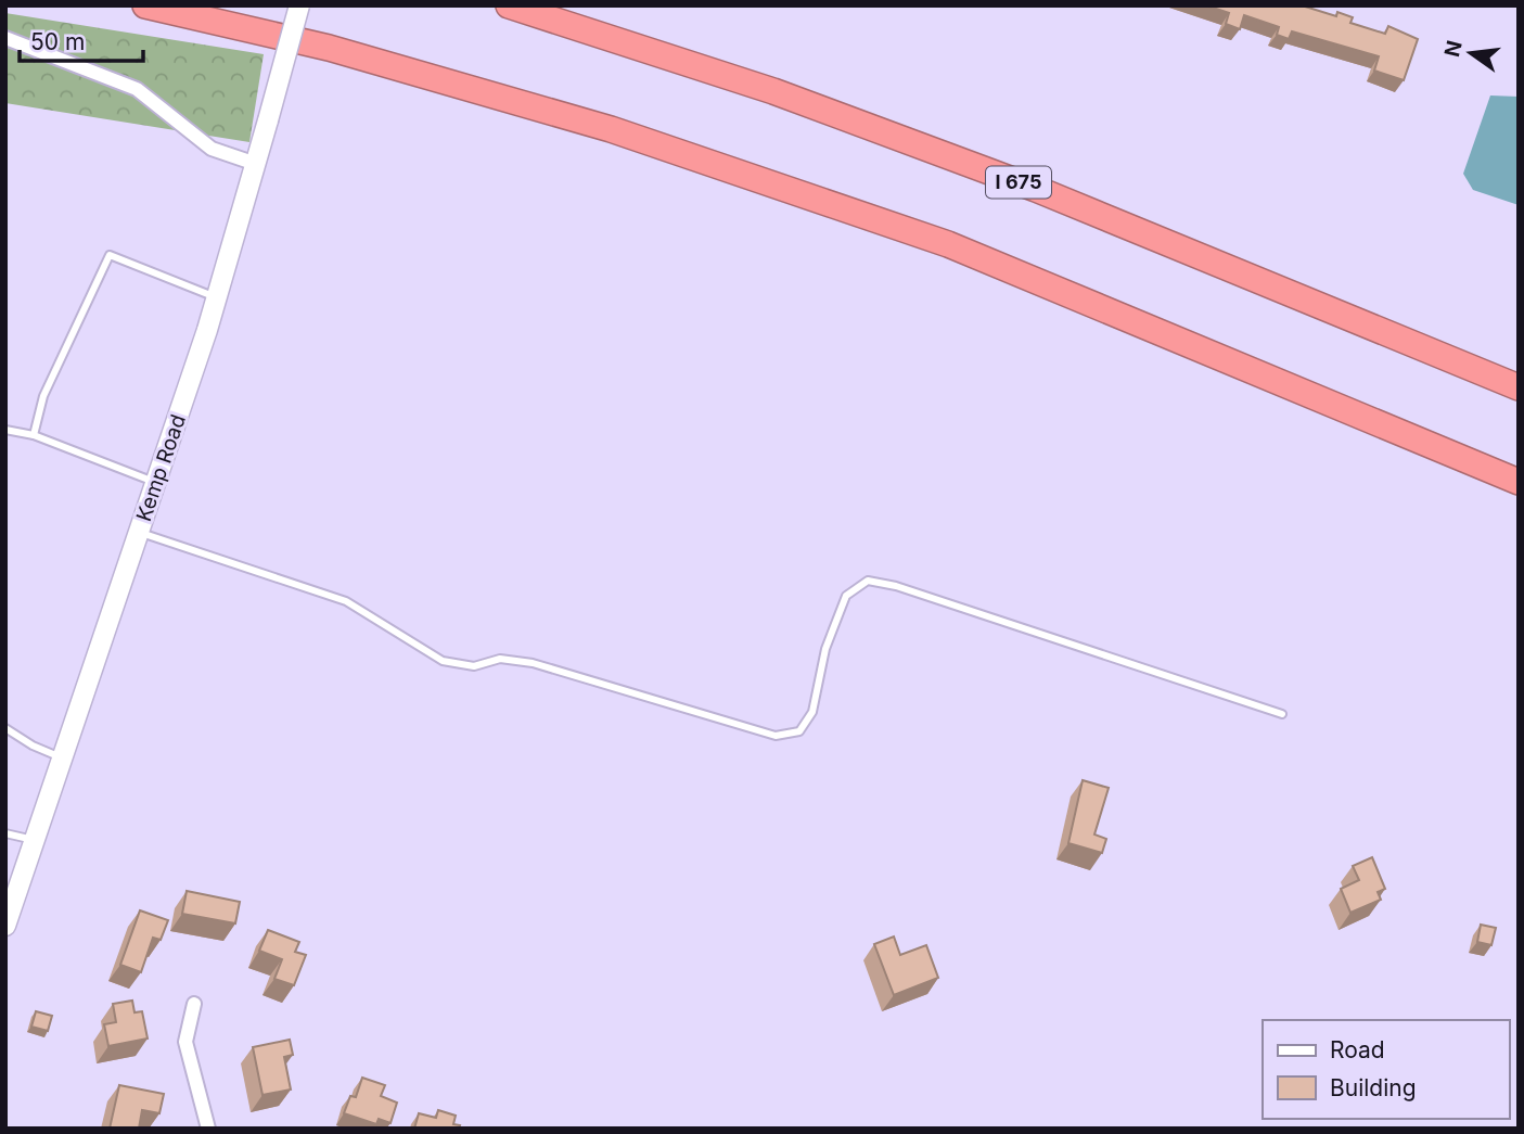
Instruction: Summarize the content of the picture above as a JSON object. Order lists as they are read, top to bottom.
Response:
{
  "streets": {
    "highway": ["I 675"],
    "main road": ["Kemp Road"]
  },
  "legend": ["Road", "Building"],
  "scale_bar": "50 m",
  "north": "left"
}
